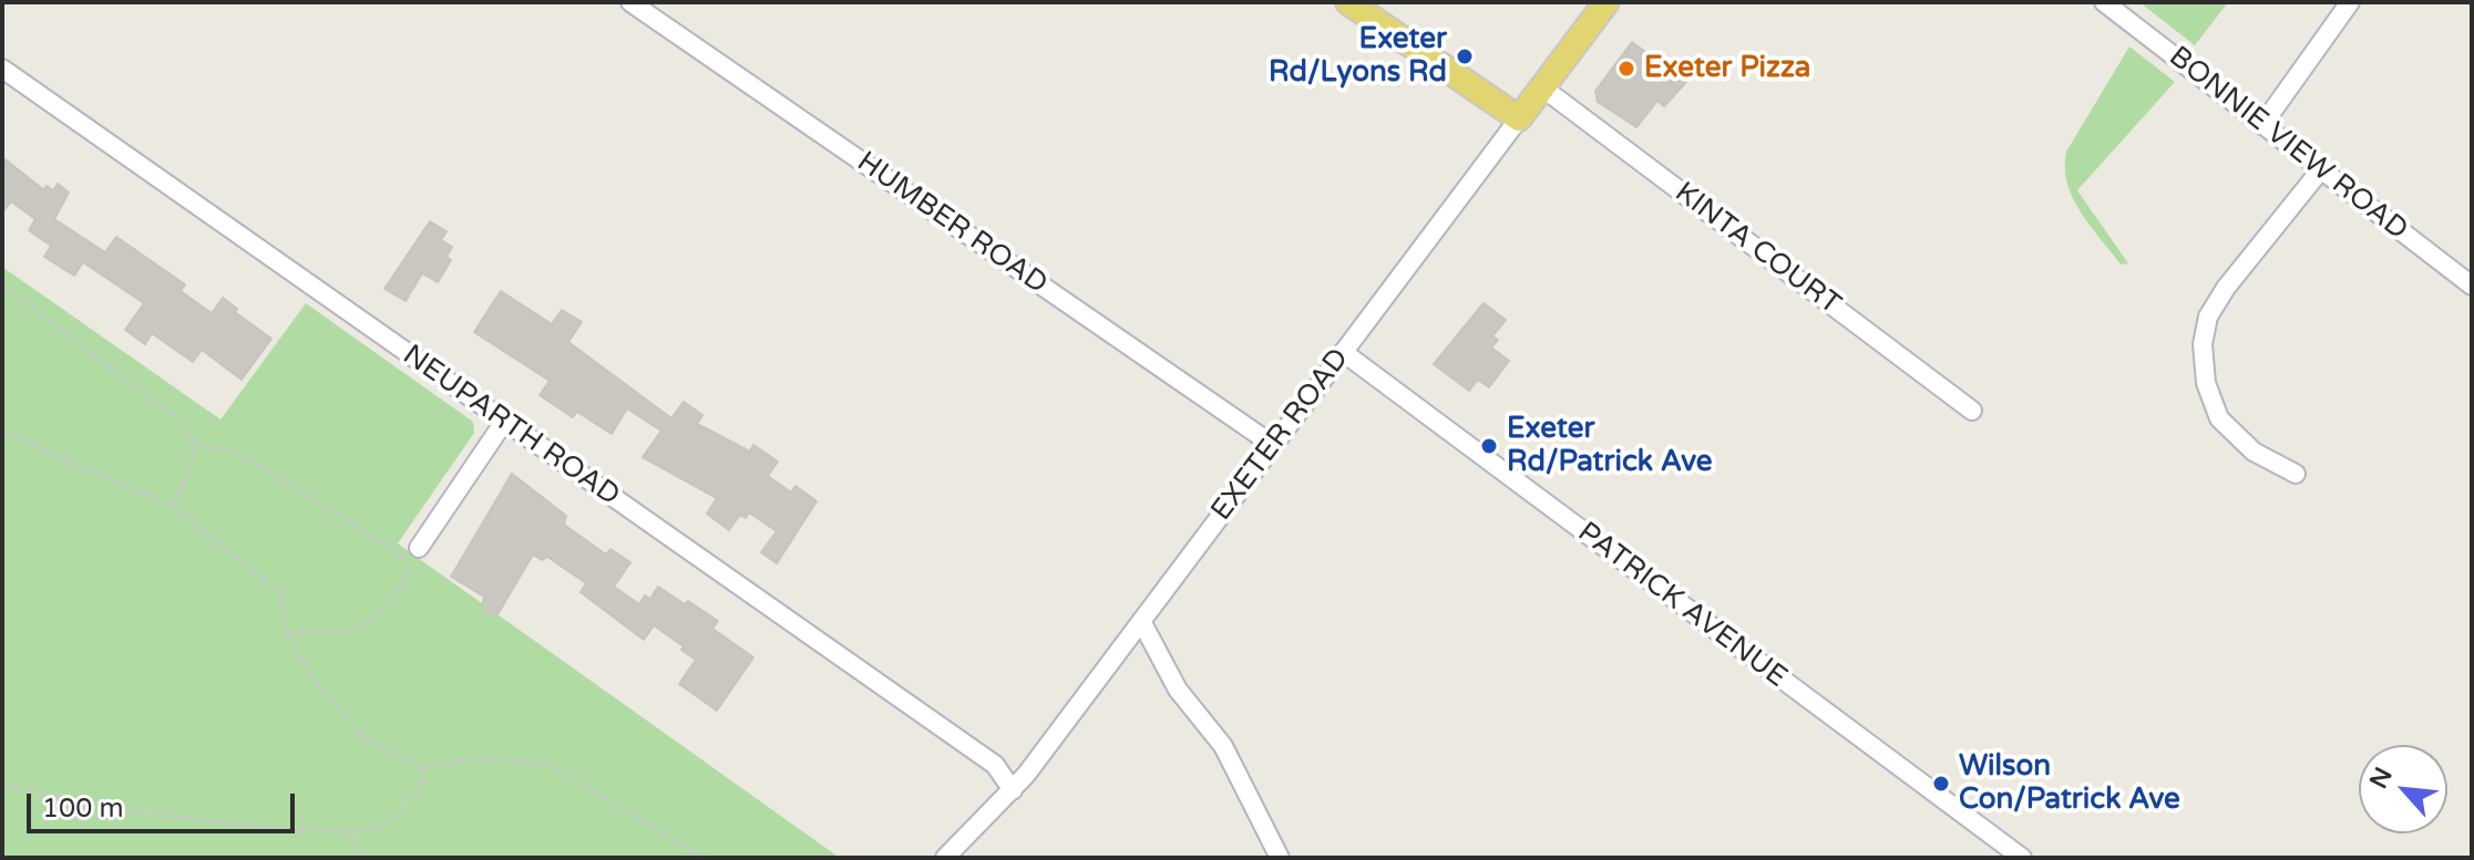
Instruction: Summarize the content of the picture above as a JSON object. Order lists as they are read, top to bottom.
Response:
{
  "streets": {
    "main road": ["EXETER ROAD"],
    "street": [
      "BONNIE VIEW ROAD",
      "HUMBER ROAD",
      "KINTA COURT",
      "NEUPARTH ROAD",
      "PATRICK AVENUE"
    ]
  },
  "crossings": [
    ["HUMBER ROAD", "EXETER ROAD"],
    ["KINTA COURT", "EXETER ROAD"],
    ["NEUPARTH ROAD", "EXETER ROAD"],
    ["EXETER ROAD", "PATRICK AVENUE"]
  ],
  "places": [
    "Exeter Rd/Lyons Rd",
    "Exeter Pizza",
    "Exeter Rd/Patrick Ave",
    "Wilson Con/Patrick Ave"
  ],
  "scale_bar": "100 m",
  "north": "top left"
}
